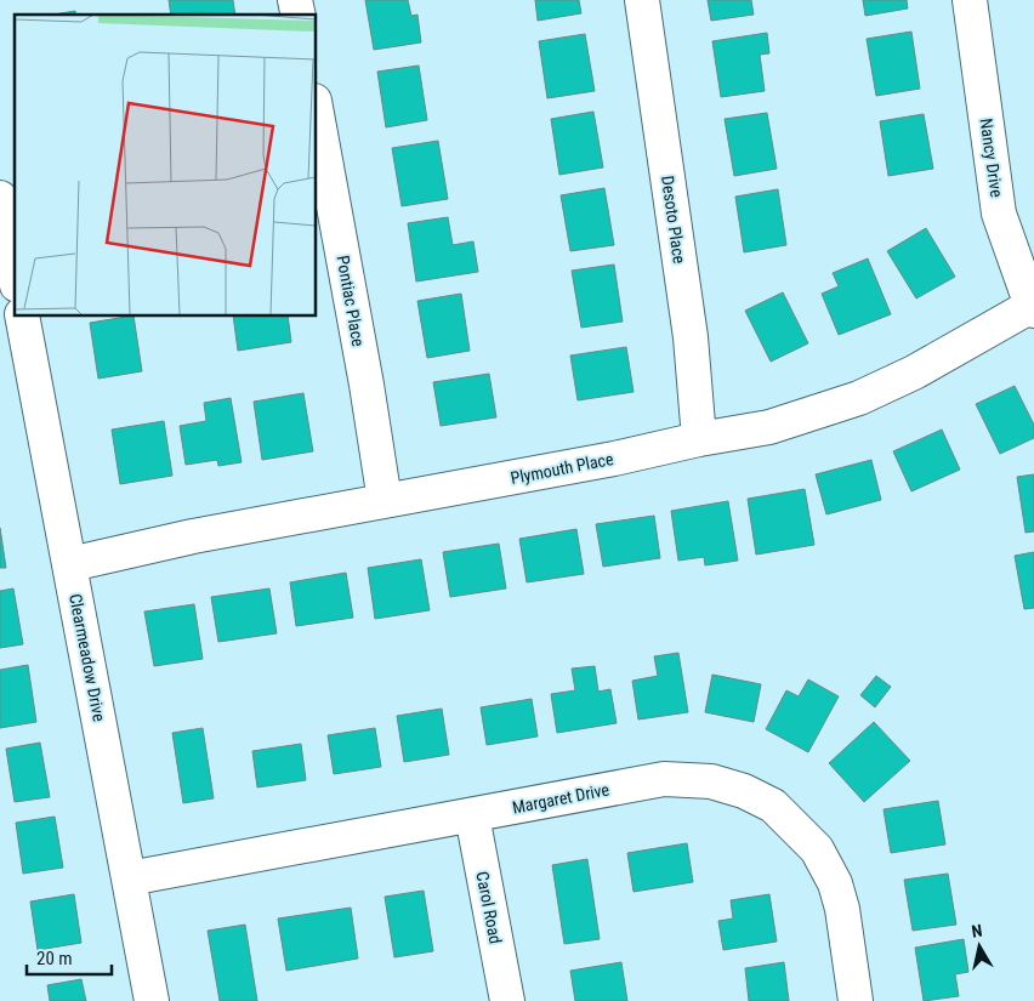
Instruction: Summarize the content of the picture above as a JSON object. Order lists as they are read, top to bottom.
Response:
{
  "streets": {
    "street": [
      "Nancy Drive",
      "Desoto Place",
      "Pontiac Place",
      "Plymouth Place",
      "Clearmeadow Drive",
      "Margaret Drive",
      "Carol Road"
    ]
  },
  "crossings": [
    ["Nancy Drive", "Plymouth Place"],
    ["Desoto Place", "Plymouth Place"],
    ["Pontiac Place", "Plymouth Place"],
    ["Plymouth Place", "Clearmeadow Drive"],
    ["Clearmeadow Drive", "Margaret Drive"],
    ["Margaret Drive", "Carol Road"]
  ],
  "scale_bar": "20 m",
  "north": "top"
}
